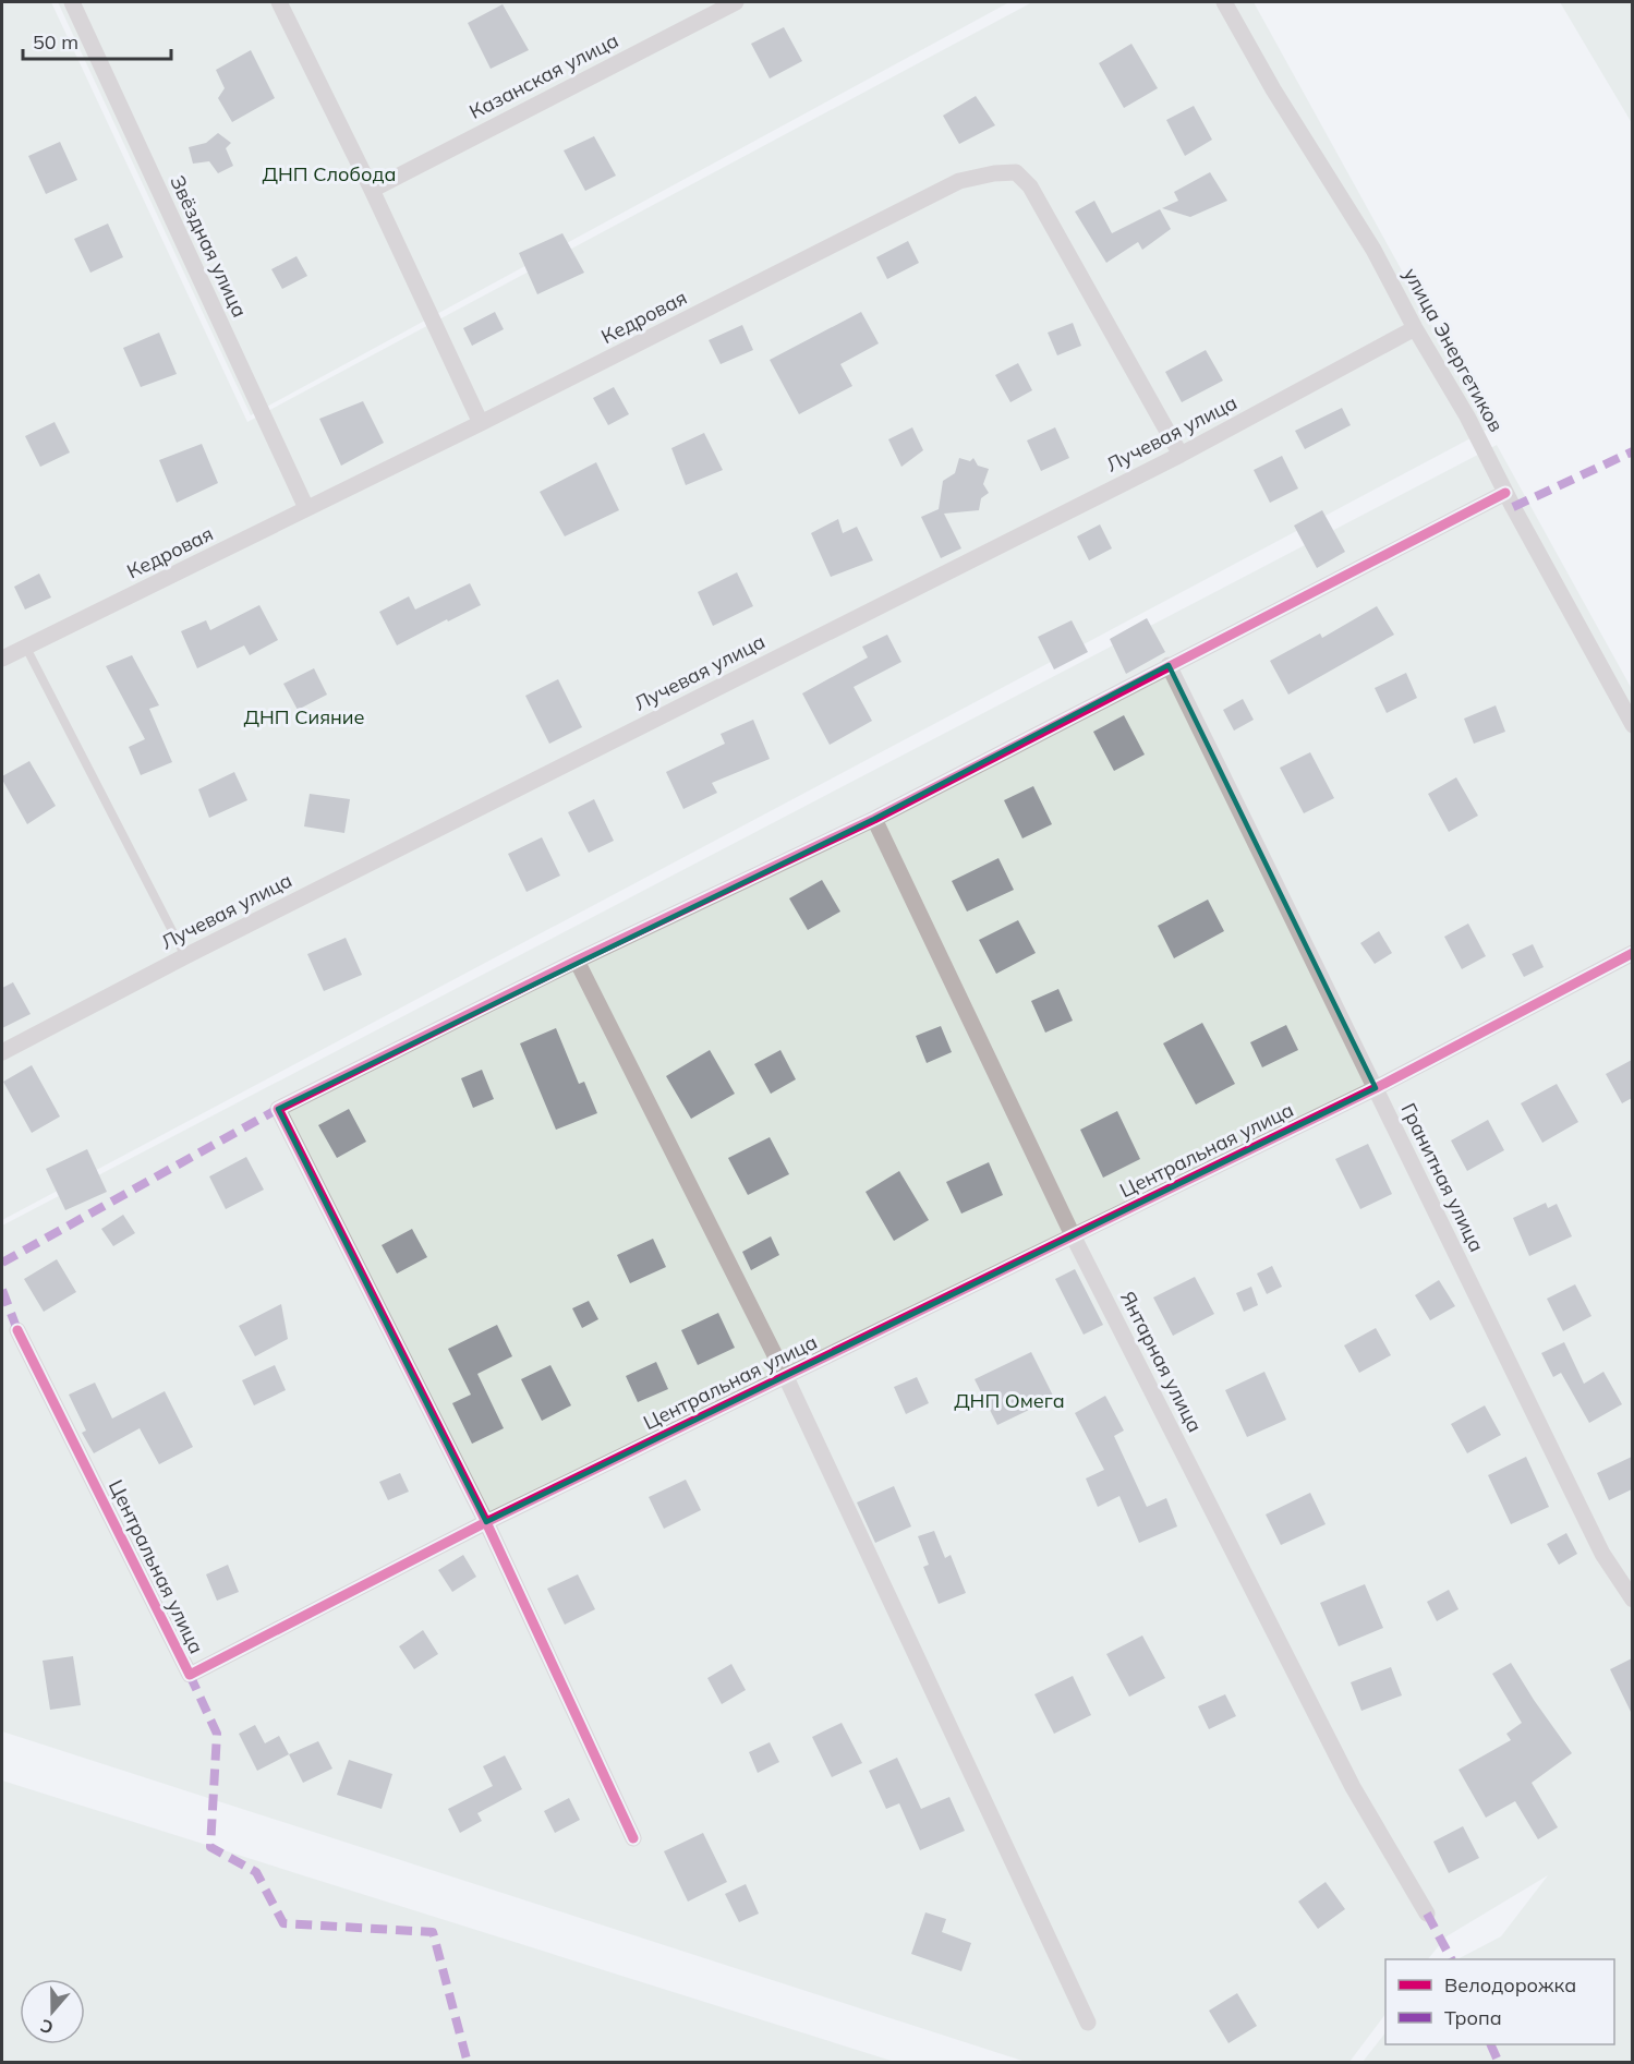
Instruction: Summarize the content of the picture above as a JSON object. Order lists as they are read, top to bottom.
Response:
{
  "streets": {
    "street": [
      "Казанская улица",
      "Звёздная улица",
      "Кедровая",
      "улица Энергетиков",
      "Лучевая улица",
      "Центральная улица",
      "Гранитная улица",
      "Янтарная улица"
    ]
  },
  "crossings": [
    ["Звёздная улица", "Кедровая"],
    ["Кедровая", "Лучевая улица"],
    ["улица Энергетиков", "Лучевая улица"],
    ["Центральная улица", "Гранитная улица"],
    ["Центральная улица", "Янтарная улица"]
  ],
  "parks": ["ДНП Слобода", "ДНП Сияние", "ДНП Омега"],
  "legend": ["Велодорожка", "Тропа"],
  "scale_bar": "50 m",
  "north": "bottom"
}
